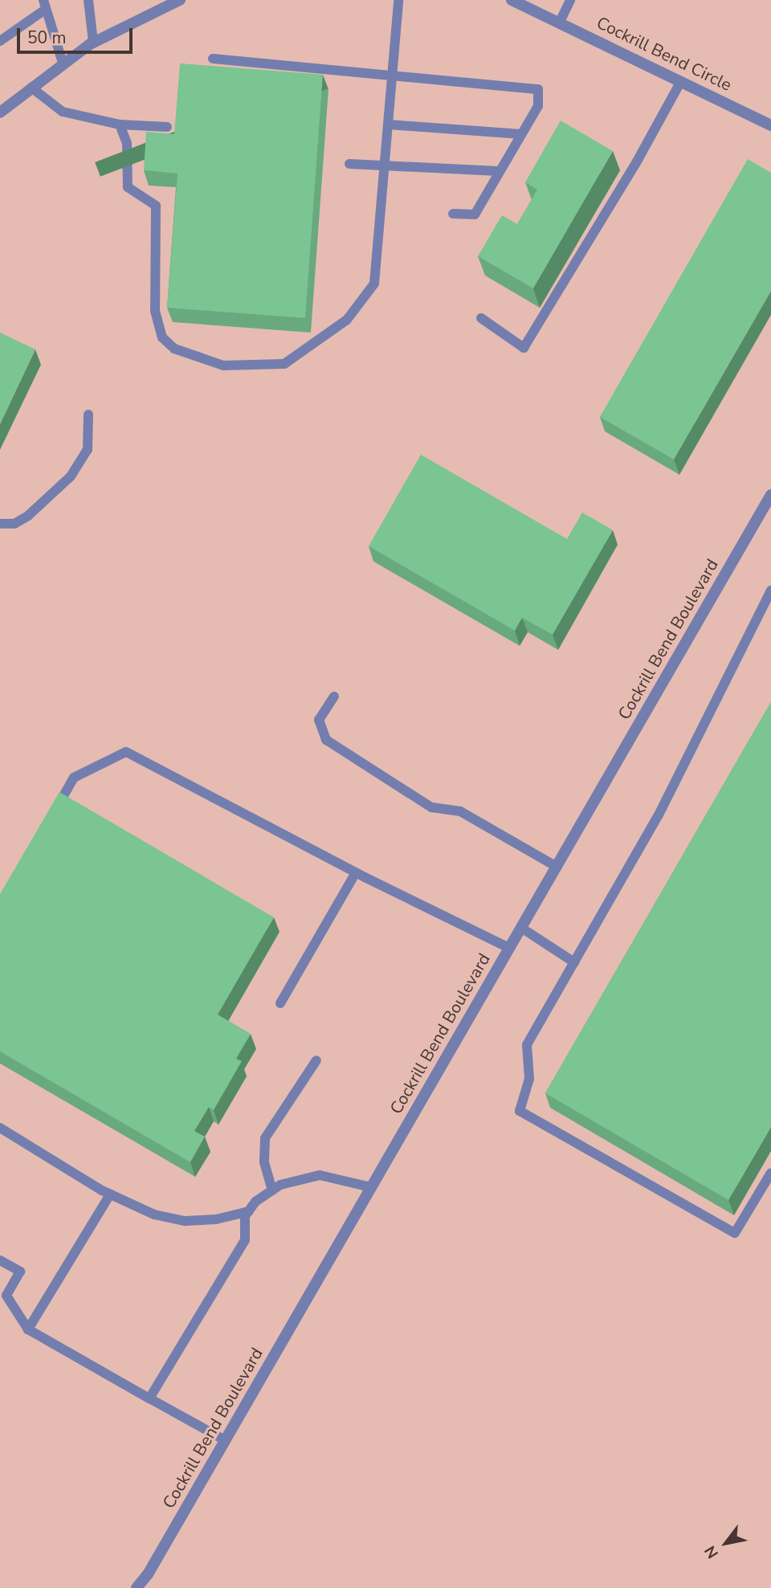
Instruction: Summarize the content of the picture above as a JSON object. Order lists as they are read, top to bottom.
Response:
{
  "streets": {
    "street": ["Cockrill Bend Circle", "Cockrill Bend Boulevard"]
  },
  "scale_bar": "50 m",
  "north": "bottom left"
}
